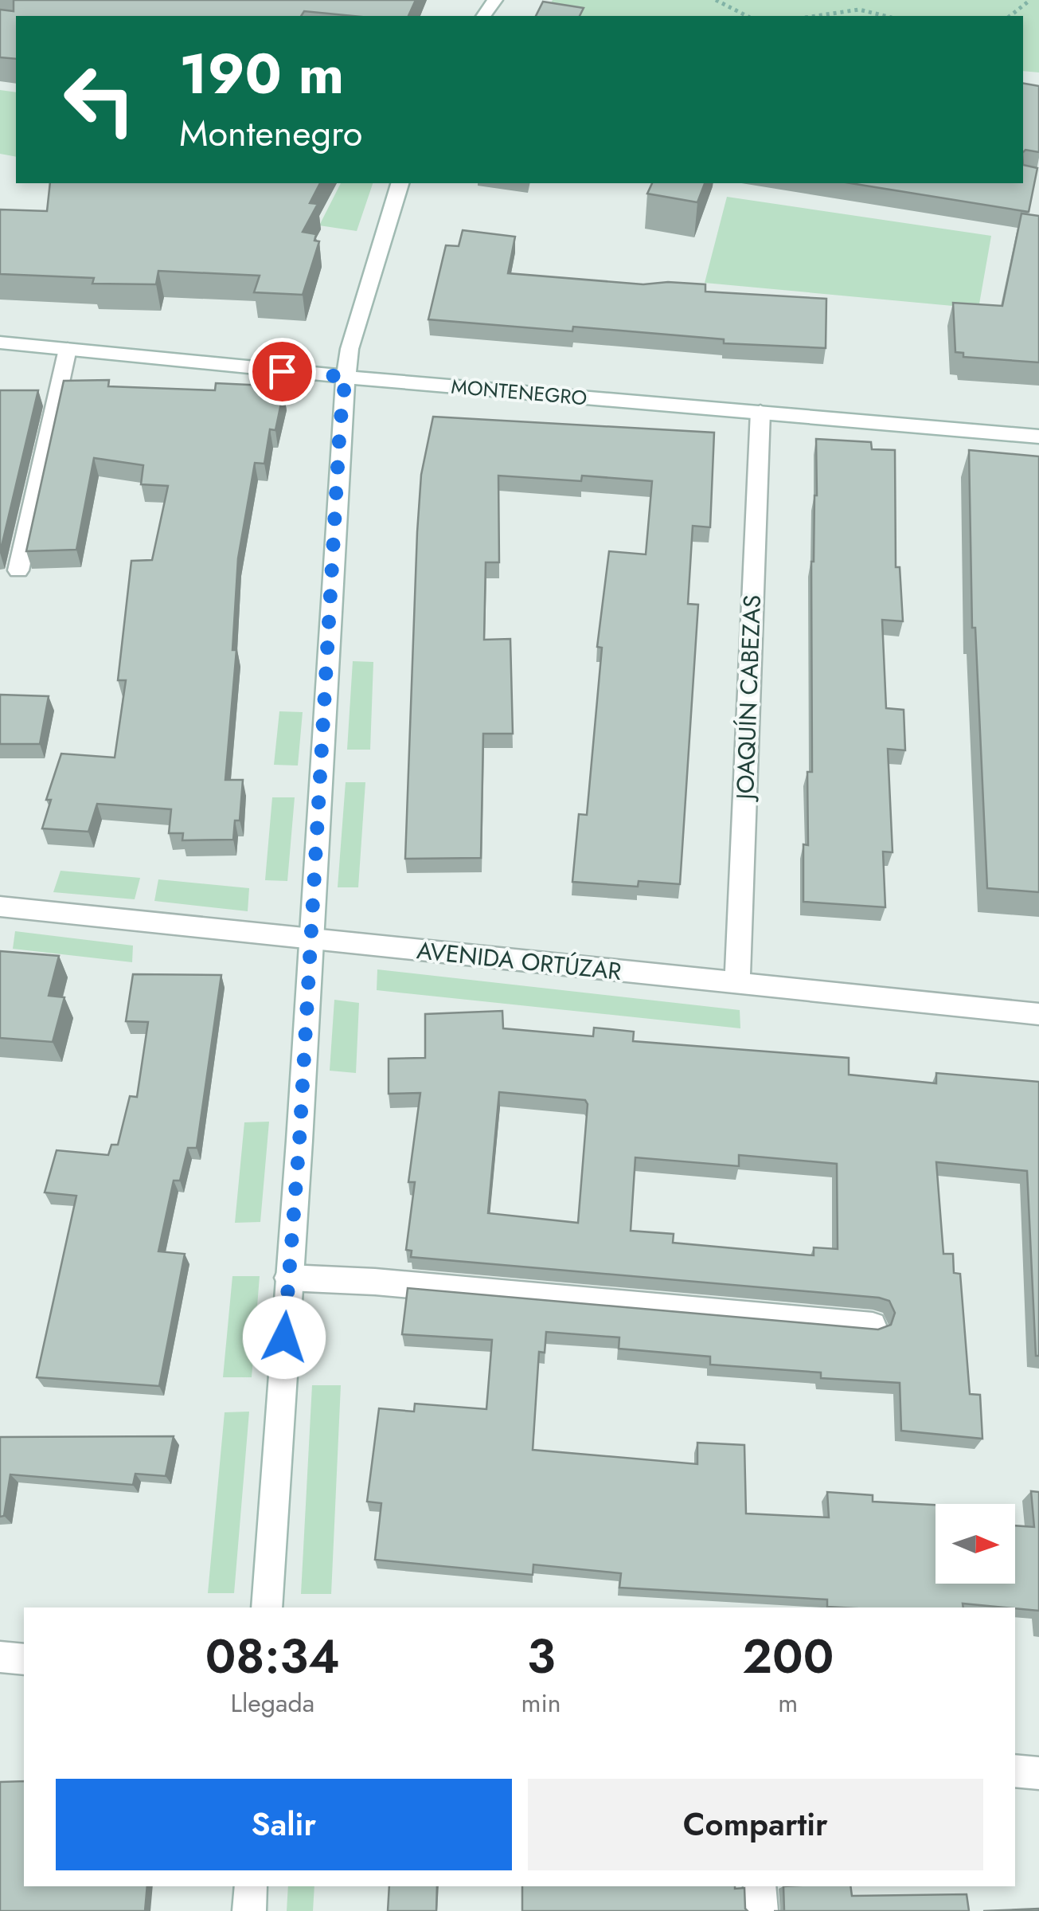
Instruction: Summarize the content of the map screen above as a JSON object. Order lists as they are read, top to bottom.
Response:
{
  "streets": {
    "street": ["MONTENEGRO", "JOAQUÍN CABEZAS", "AVENIDA ORTÚZAR"]
  },
  "crossings": [
    ["MONTENEGRO", "JOAQUÍN CABEZAS"],
    ["JOAQUÍN CABEZAS", "AVENIDA ORTÚZAR"]
  ],
  "north": "right",
  "page": {
    "turn": ["190 m", "Montenegro"],
    "eta": [
      "08:34",
      "Llegada",
      "3",
      "min",
      "200",
      "m"
    ],
    "buttons": ["Salir", "Compartir"]
  }
}
